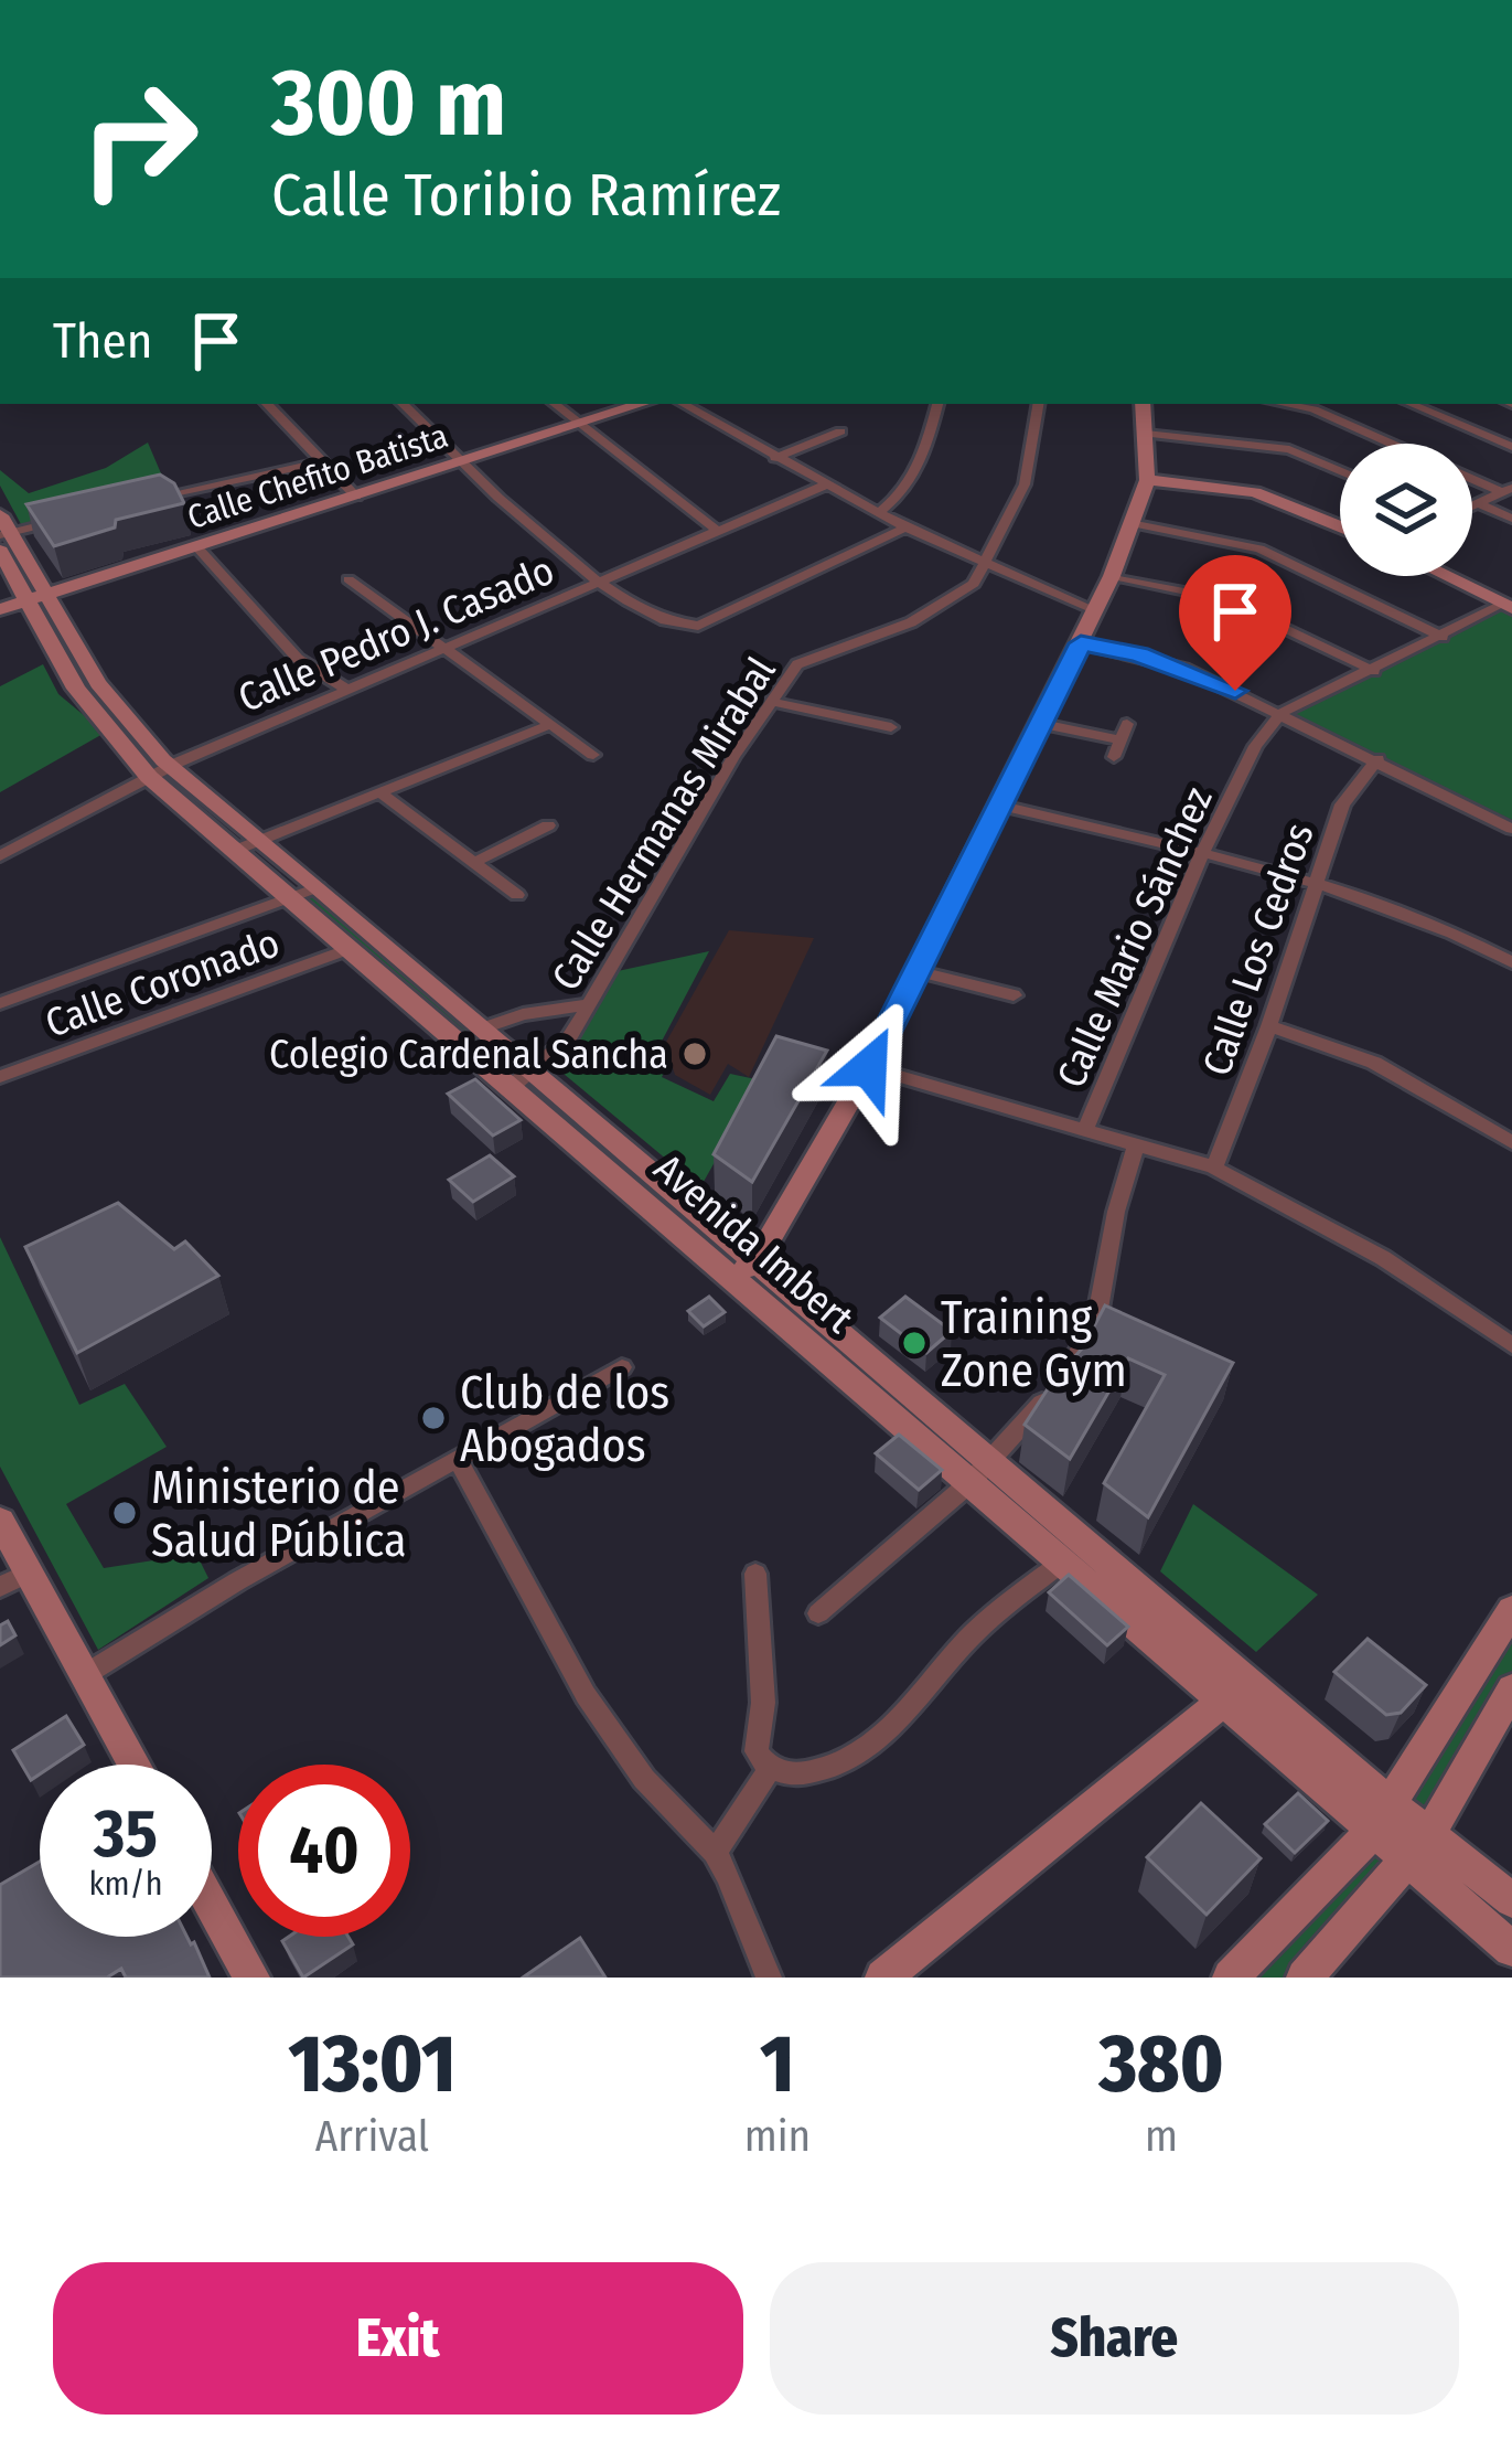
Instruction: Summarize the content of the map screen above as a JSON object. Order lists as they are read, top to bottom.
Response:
{
  "streets": {
    "main road": ["Calle Chefito Batista", "Avenida Imbert"],
    "street": [
      "Calle Pedro J. Casado",
      "Calle Hermanas Mirabal",
      "Calle Mario Sánchez",
      "Calle Los Cedros",
      "Calle Coronado"
    ]
  },
  "crossings": [
    ["Calle Chefito Batista", "Avenida Imbert"],
    ["Calle Pedro J. Casado", "Avenida Imbert"],
    ["Calle Hermanas Mirabal", "Avenida Imbert"],
    ["Calle Coronado", "Avenida Imbert"]
  ],
  "places": [
    "Colegio Cardenal Sancha",
    "Training Zone Gym",
    "Club de los Abogados",
    "Ministerio de Salud Pública"
  ],
  "page": {
    "turn": ["300 m", "Calle Toribio Ramírez"],
    "then": "Then",
    "speed": "35 km/h",
    "limit": "40",
    "eta": [
      "13:01",
      "Arrival",
      "1",
      "min",
      "380",
      "m"
    ],
    "buttons": ["Exit", "Share"]
  }
}
